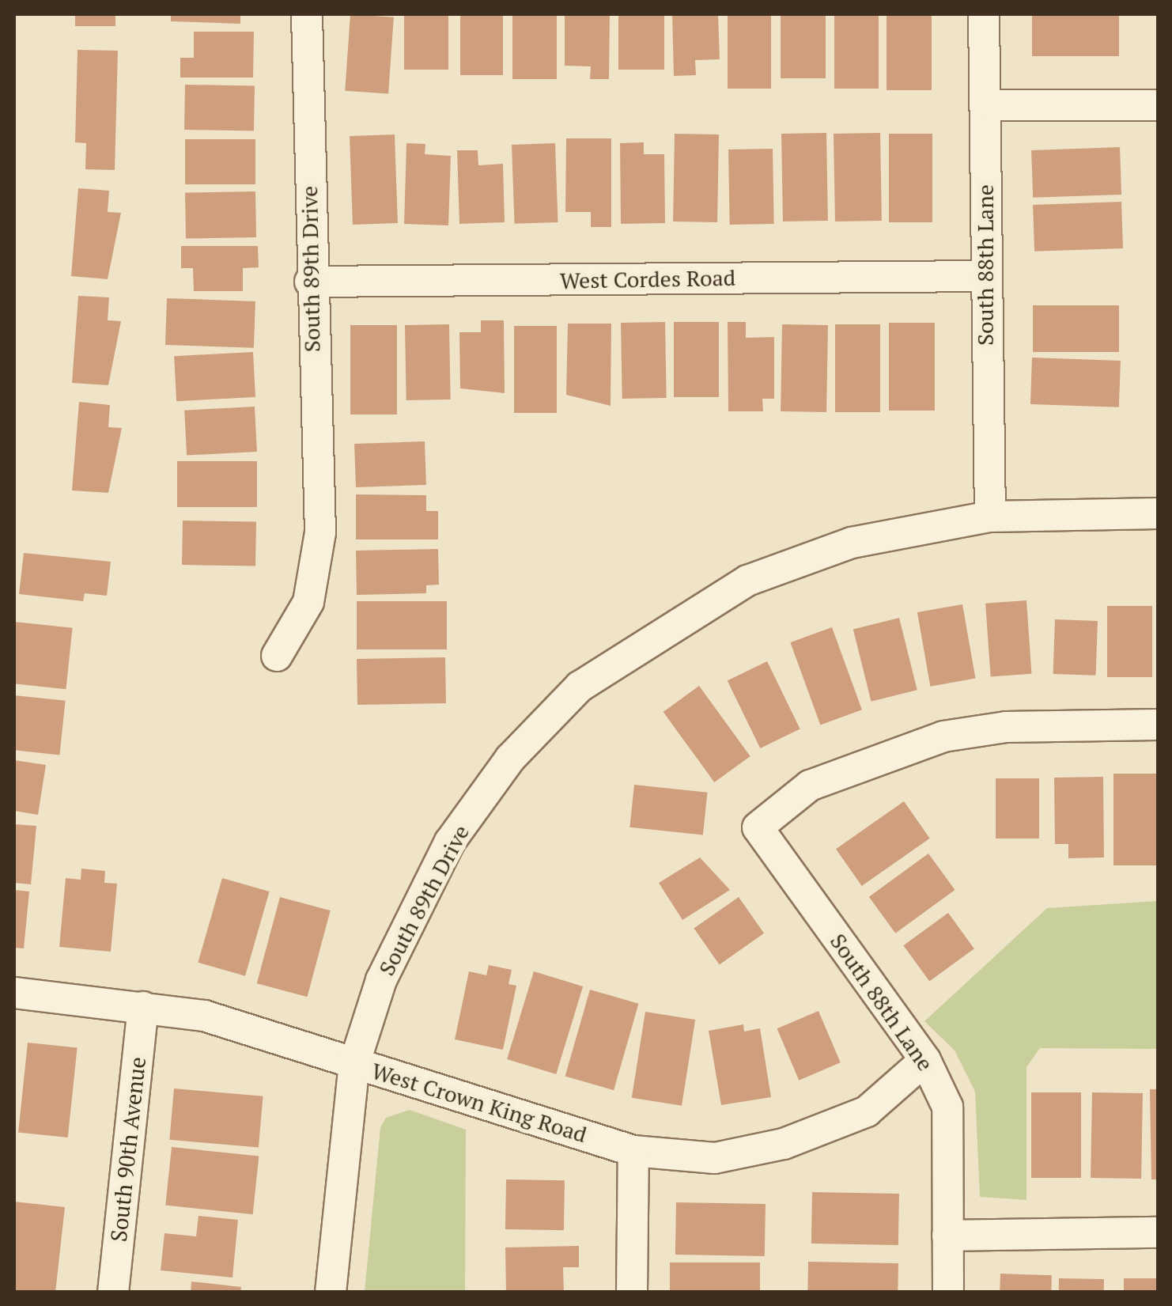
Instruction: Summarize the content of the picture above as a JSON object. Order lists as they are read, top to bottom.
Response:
{
  "streets": {
    "street": [
      "South 88th Lane",
      "South 89th Drive",
      "West Cordes Road",
      "West Crown King Road",
      "South 90th Avenue"
    ]
  },
  "crossings": [
    ["South 88th Lane", "South 89th Drive"],
    ["South 88th Lane", "West Cordes Road"],
    ["South 88th Lane", "West Crown King Road"],
    ["South 89th Drive", "West Cordes Road"],
    ["South 89th Drive", "West Crown King Road"],
    ["West Crown King Road", "South 90th Avenue"]
  ]
}
